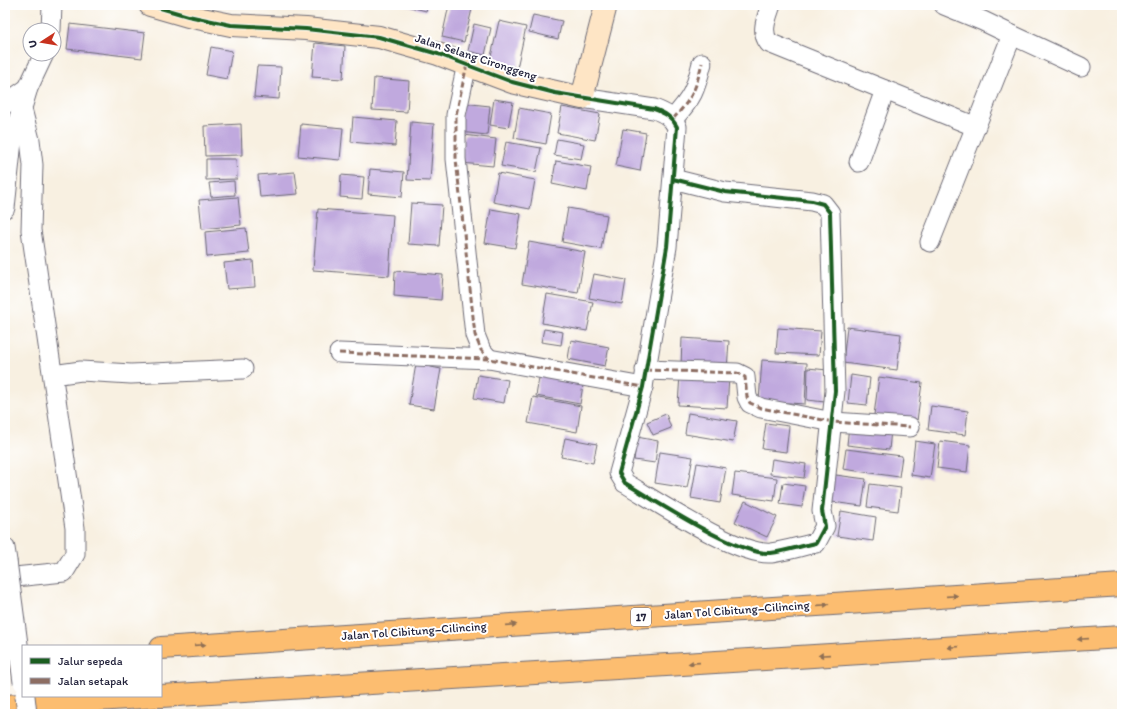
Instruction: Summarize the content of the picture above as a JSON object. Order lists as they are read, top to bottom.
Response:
{
  "streets": {
    "highway": ["Jalan Tol Cibitung–Cilincing", "17"],
    "street": ["Jalan Selang Cironggeng"]
  },
  "legend": ["Jalur sepeda", "Jalan setapak"],
  "north": "left"
}
